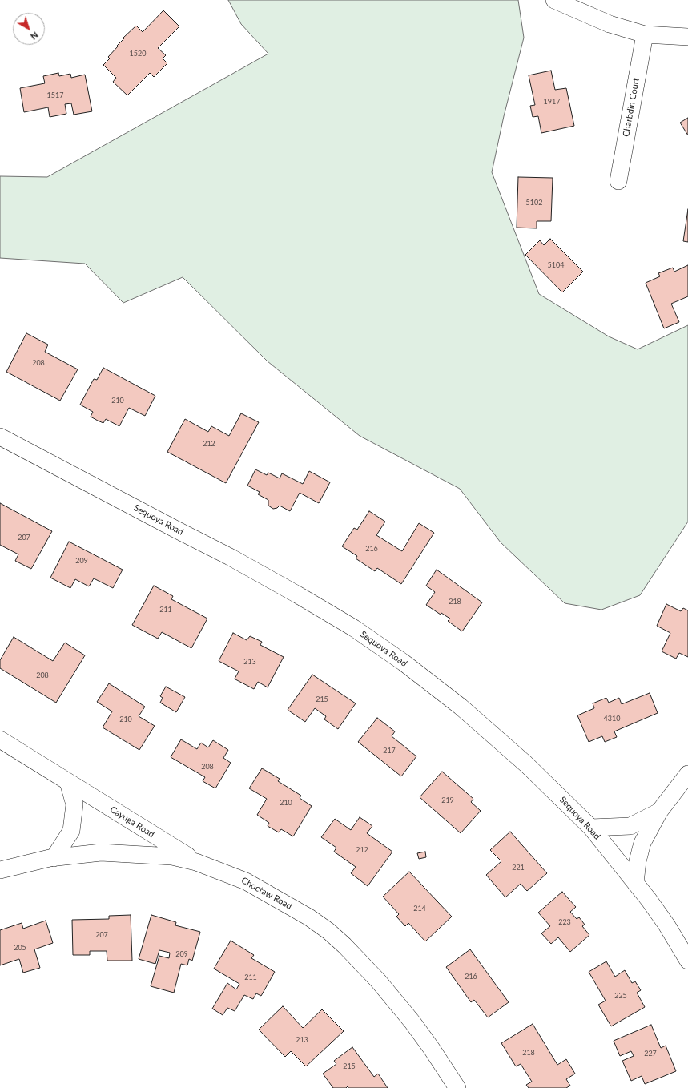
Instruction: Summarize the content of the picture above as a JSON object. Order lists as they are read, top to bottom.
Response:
{
  "streets": {
    "street": [
      "Charbdin Court",
      "Sequoya Road",
      "Cayuga Road",
      "Choctaw Road"
    ]
  },
  "crossings": [
    ["Cayuga Road", "Choctaw Road"]
  ],
  "house_numbers": [
    "1520",
    "1517",
    "1917",
    "5102",
    "5104",
    "208",
    "210",
    "212",
    "207",
    "216",
    "209",
    "218",
    "211",
    "213",
    "208",
    "215",
    "4310",
    "210",
    "217",
    "208",
    "219",
    "210",
    "212",
    "221",
    "214",
    "223",
    "207",
    "205",
    "209",
    "216",
    "211",
    "225",
    "213",
    "218",
    "227",
    "215"
  ],
  "north": "bottom right"
}
